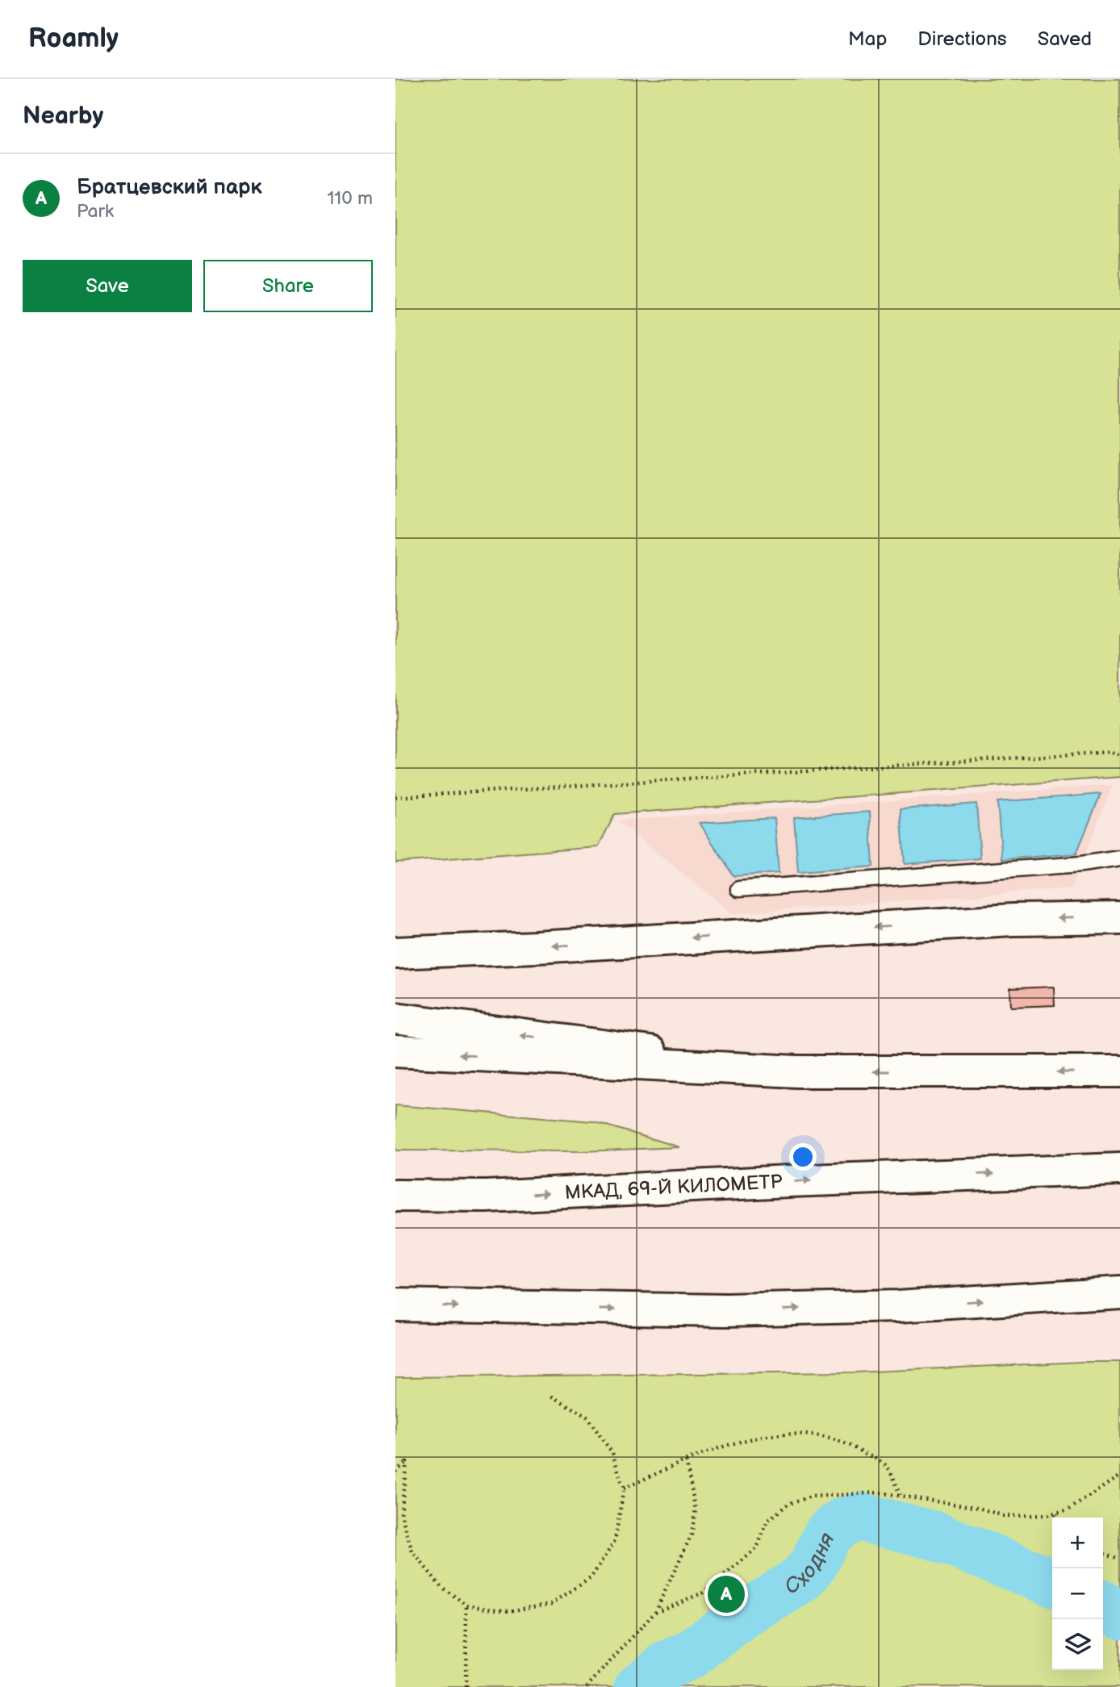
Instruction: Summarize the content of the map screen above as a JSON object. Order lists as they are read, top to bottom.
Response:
{
  "streets": {
    "main road": ["МКАД, 69-Й КИЛОМЕТР"]
  },
  "water": ["Сходня"],
  "page": {
    "header": "Roamly",
    "nav": ["Map", "Directions", "Saved"],
    "heading": "Nearby",
    "list": [
      {
        "mark": "A",
        "name": "Братцевский парк",
        "note": "Park",
        "value": "110 m"
      }
    ],
    "buttons": ["Save", "Share"],
    "map_buttons": ["+", "−"],
    "pins": "A"
  }
}
